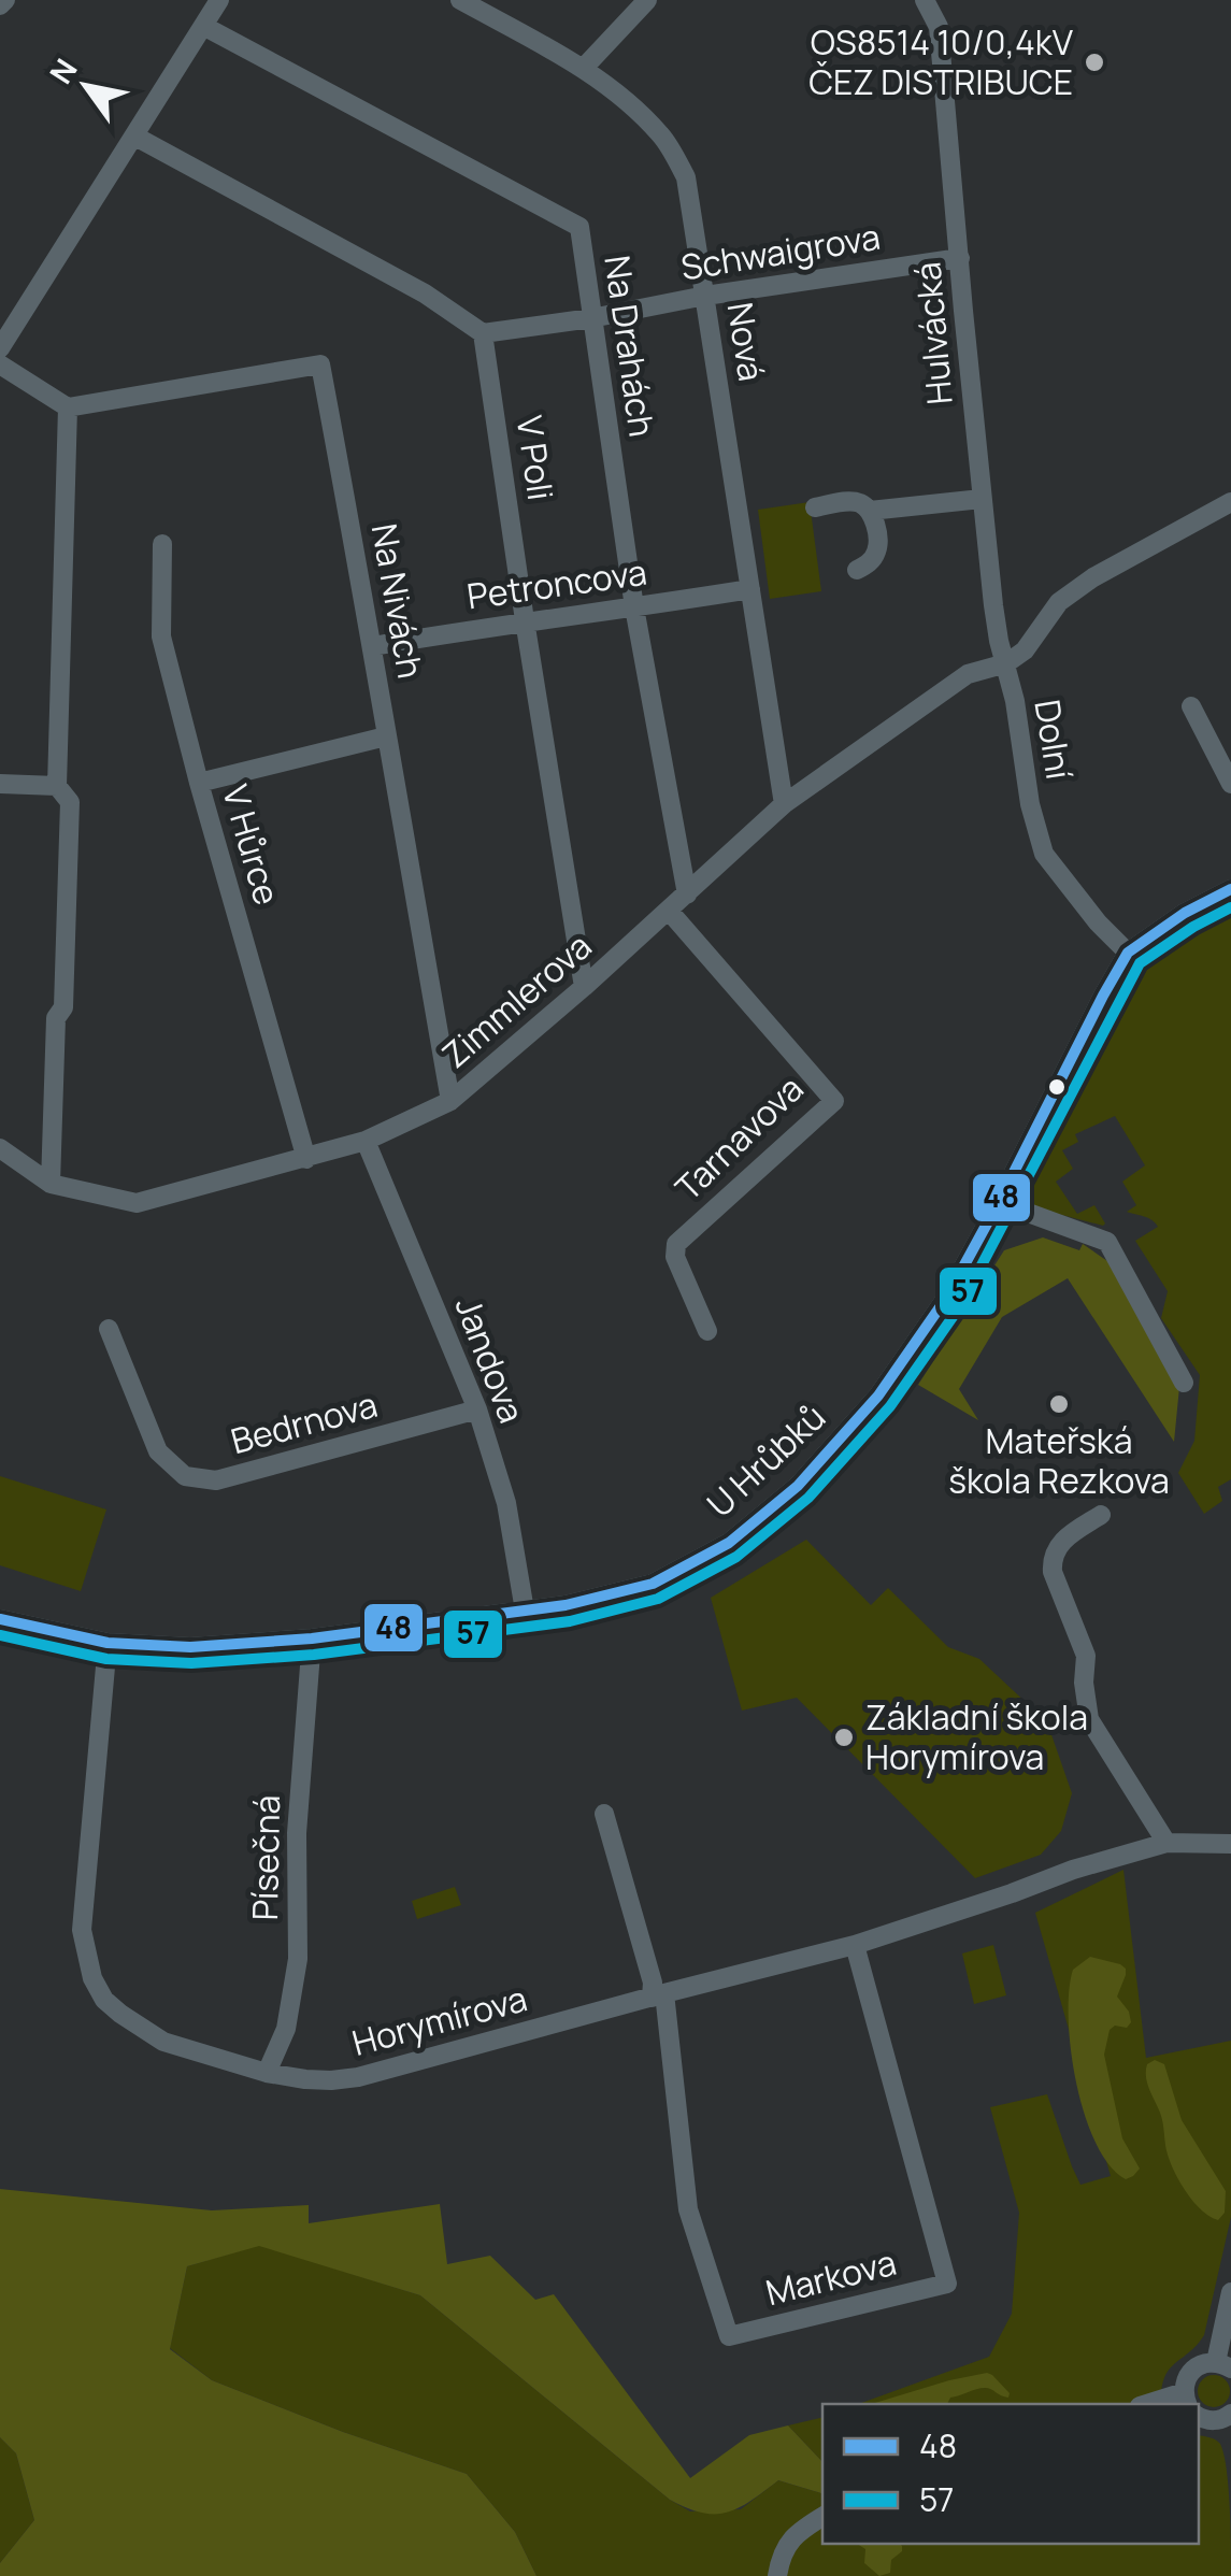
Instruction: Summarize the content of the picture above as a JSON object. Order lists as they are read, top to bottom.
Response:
{
  "streets": {
    "street": [
      "Schwaigrova",
      "Hulvácká",
      "Nová",
      "Na Drahách",
      "V Poli",
      "Petroncova",
      "Na Nivách",
      "Dolní",
      "V Hůrce",
      "Zimmlerova",
      "Tarnavova",
      "Jandova",
      "Bedrnova",
      "U Hrůbků",
      "Písečná",
      "Horymírova",
      "Markova"
    ]
  },
  "crossings": [
    ["Schwaigrova", "Hulvácká"],
    ["Schwaigrova", "Nová"],
    ["Schwaigrova", "Na Drahách"],
    ["Schwaigrova", "V Poli"],
    ["Hulvácká", "Dolní"],
    ["Hulvácká", "Zimmlerova"],
    ["Nová", "Petroncova"],
    ["Nová", "Zimmlerova"],
    ["Na Drahách", "Petroncova"],
    ["Na Drahách", "Zimmlerova"],
    ["V Poli", "Petroncova"],
    ["V Poli", "Zimmlerova"],
    ["Petroncova", "Na Nivách"],
    ["Na Nivách", "Zimmlerova"],
    ["Dolní", "Zimmlerova"],
    ["Dolní", "U Hrůbků"],
    ["V Hůrce", "Zimmlerova"],
    ["Zimmlerova", "Tarnavova"],
    ["Zimmlerova", "Jandova"],
    ["Jandova", "Bedrnova"],
    ["Jandova", "U Hrůbků"],
    ["U Hrůbků", "Písečná"],
    ["U Hrůbků", "Horymírova"],
    ["Písečná", "Horymírova"],
    ["Horymírova", "Markova"]
  ],
  "places": ["OS8514 10/0,4kV ČEZ DISTRIBUCE", "Mateřská škola Rezkova", "Základní škola Horymírova"],
  "lines": ["transit line 48", "transit line 57"],
  "legend": ["48", "57"],
  "north": "top left"
}
